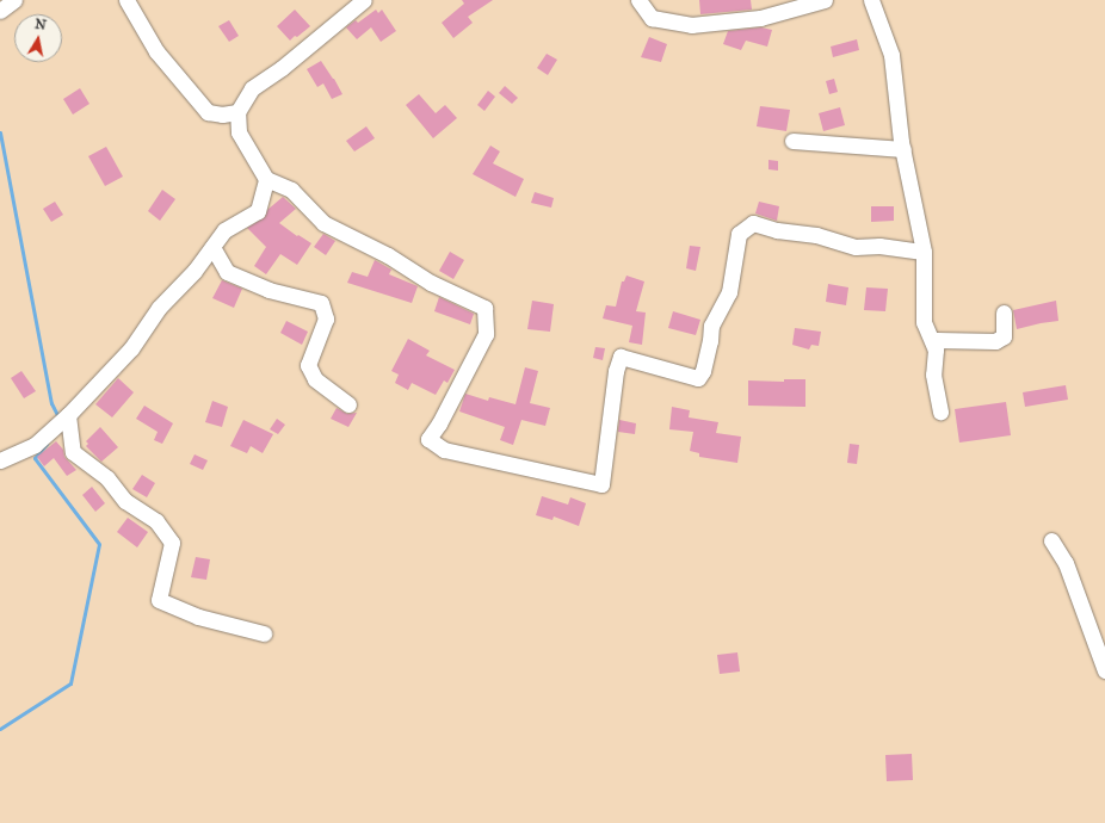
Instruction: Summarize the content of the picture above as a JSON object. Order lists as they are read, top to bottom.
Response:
{
  "north": "top"
}
